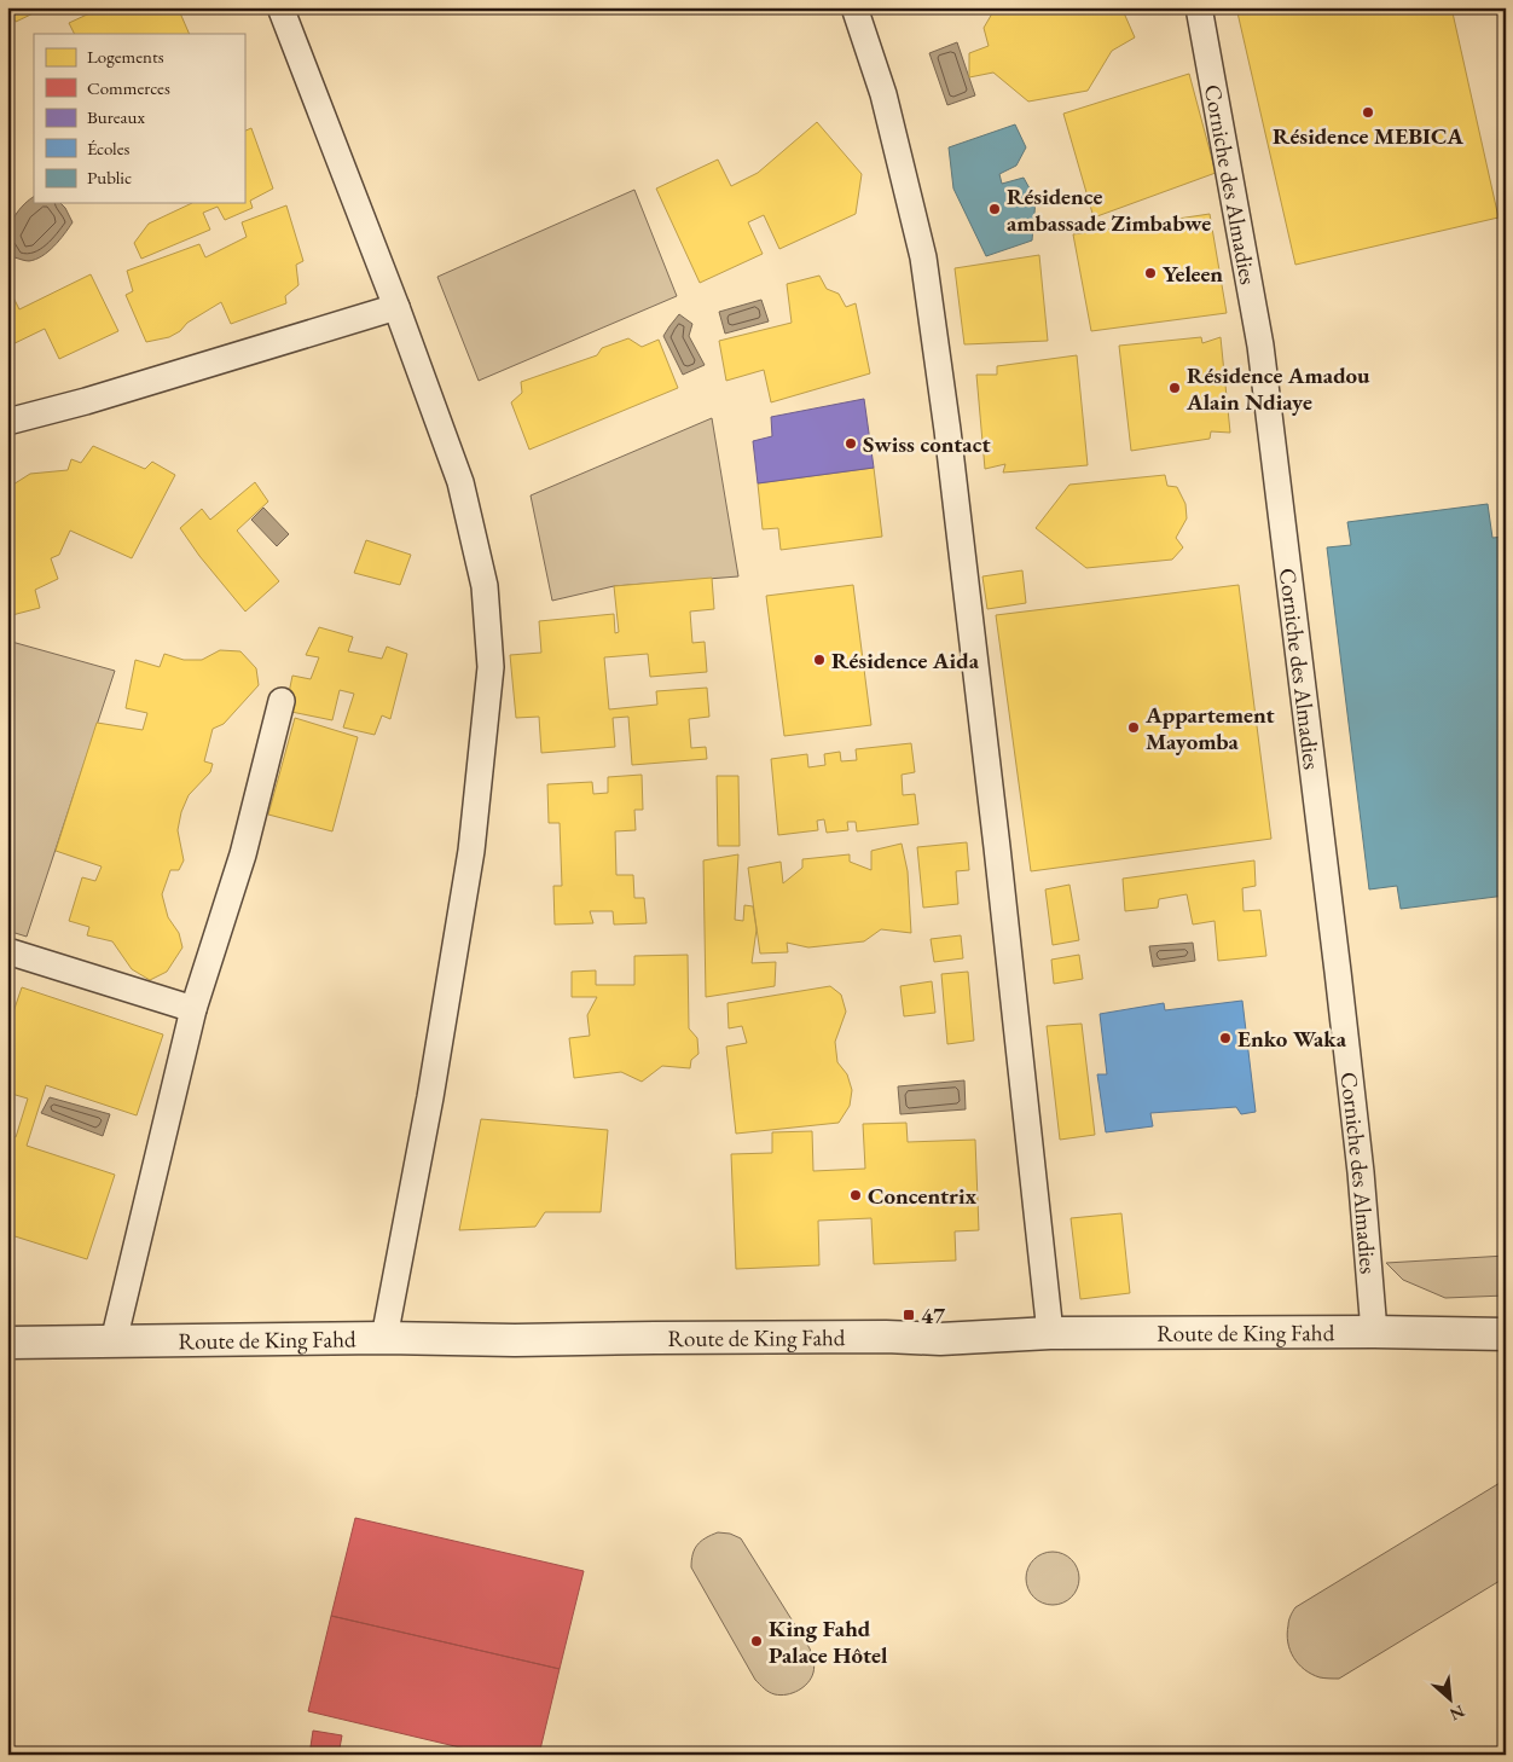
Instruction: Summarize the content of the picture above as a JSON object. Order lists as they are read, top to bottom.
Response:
{
  "streets": {
    "street": ["Corniche des Almadies", "Route de King Fahd"]
  },
  "crossings": [
    ["Corniche des Almadies", "Route de King Fahd"]
  ],
  "places": {
    "other": [
      "Résidence MEBICA",
      "Résidence ambassade Zimbabwe",
      "Yeleen",
      "Résidence Amadou Alain Ndiaye",
      "Swiss contact",
      "Résidence Aida",
      "Appartement Mayomba",
      "Enko Waka",
      "Concentrix",
      "King Fahd Palace Hôtel"
    ],
    "transit": ["47"]
  },
  "legend": [
    "Logements",
    "Commerces",
    "Bureaux",
    "Écoles",
    "Public"
  ],
  "north": "bottom right"
}
